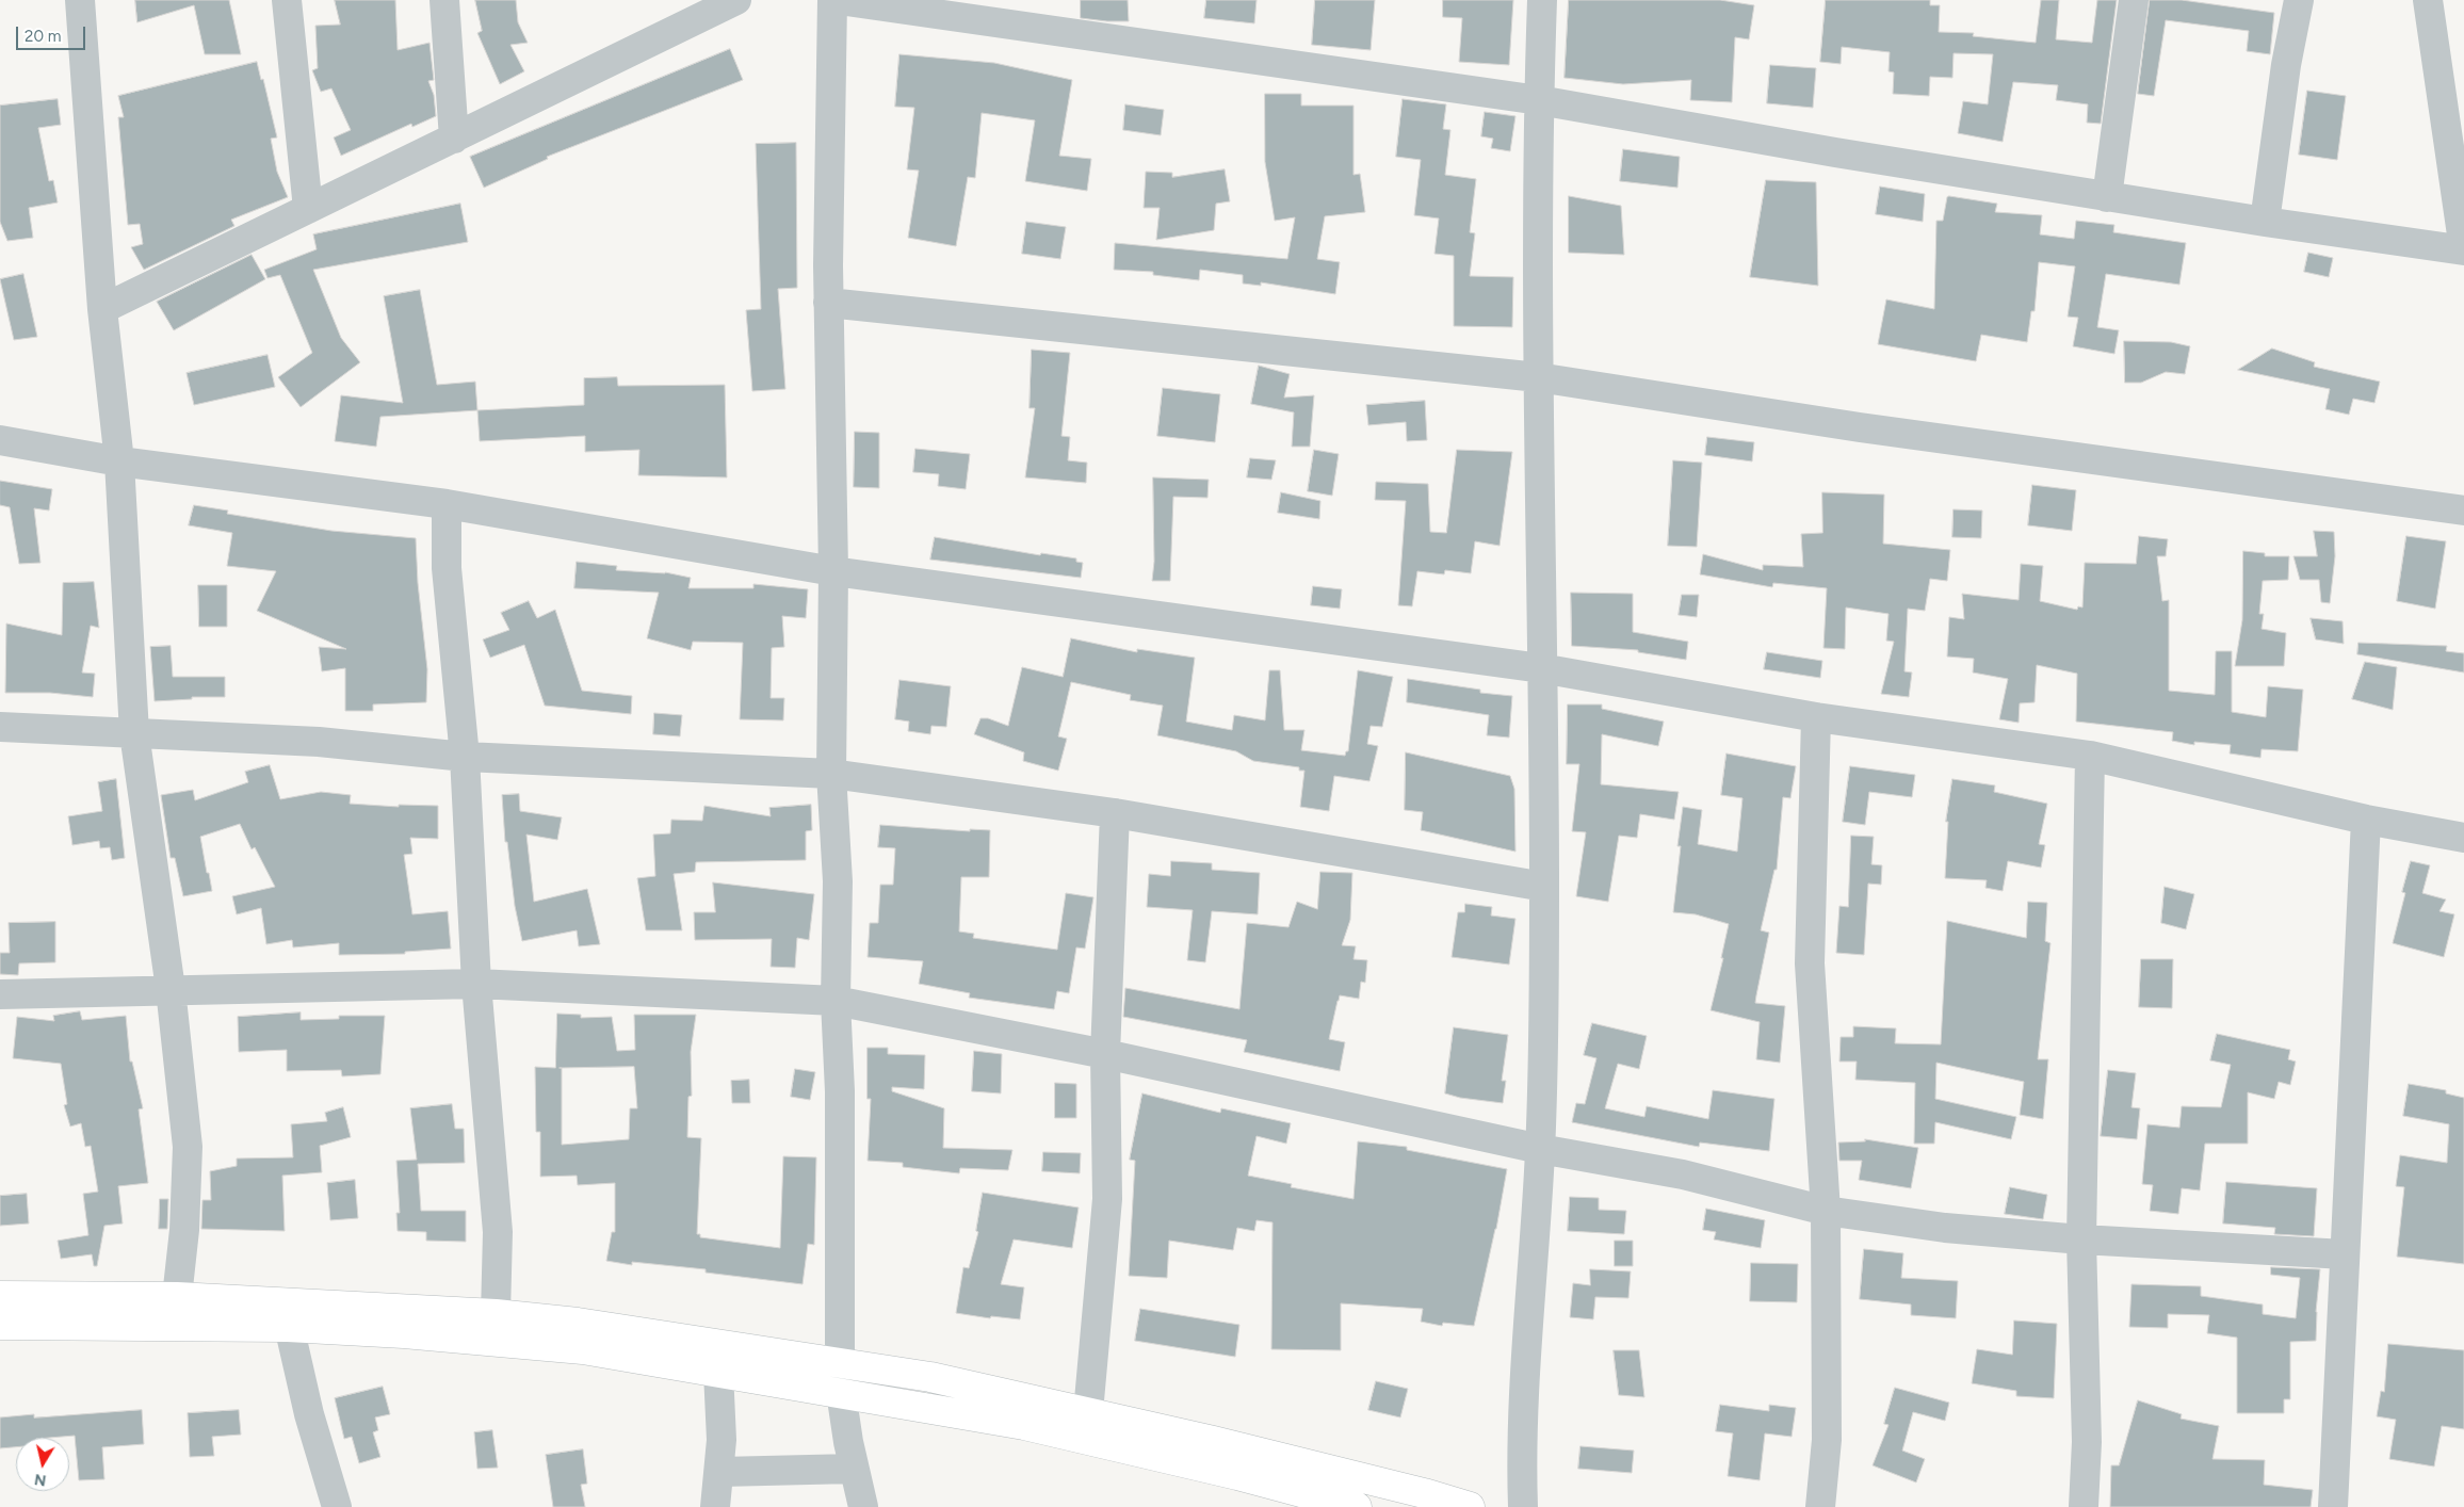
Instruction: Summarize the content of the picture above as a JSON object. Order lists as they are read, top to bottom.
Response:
{
  "scale_bar": "20 m",
  "north": "bottom"
}
